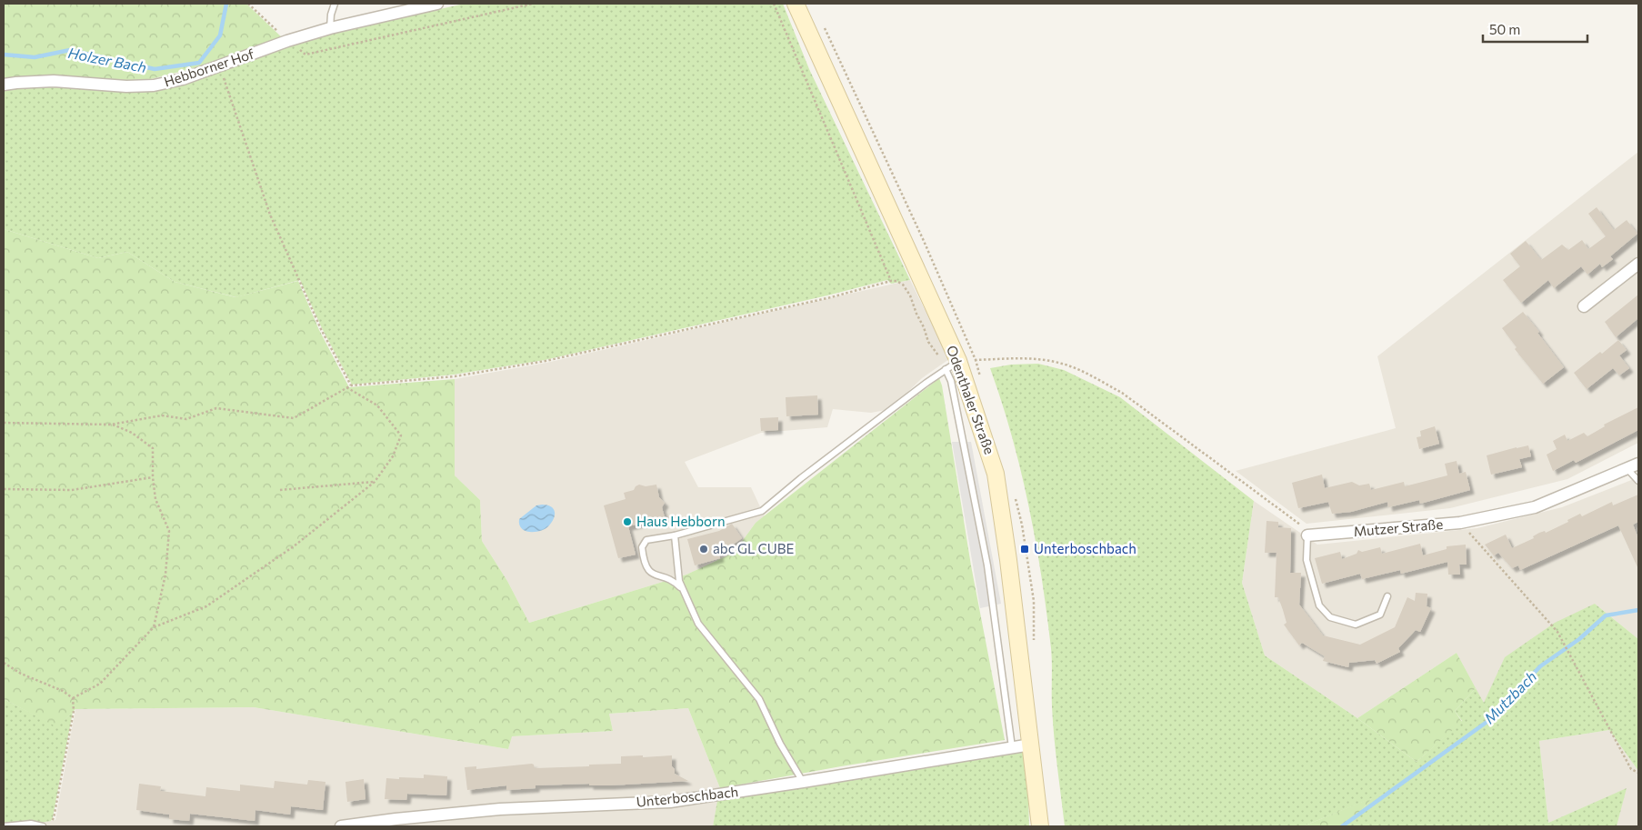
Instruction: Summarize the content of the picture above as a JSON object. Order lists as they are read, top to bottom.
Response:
{
  "streets": {
    "main road": ["Odenthaler Straße"],
    "street": ["Hebborner Hof", "Mutzer Straße", "Unterboschbach"]
  },
  "crossings": [
    ["Odenthaler Straße", "Unterboschbach"]
  ],
  "water": ["Holzer Bach", "Mutzbach"],
  "places": {
    "other": ["Haus Hebborn", "abc GL CUBE"],
    "transit": ["Unterboschbach"]
  },
  "scale_bar": "50 m"
}
